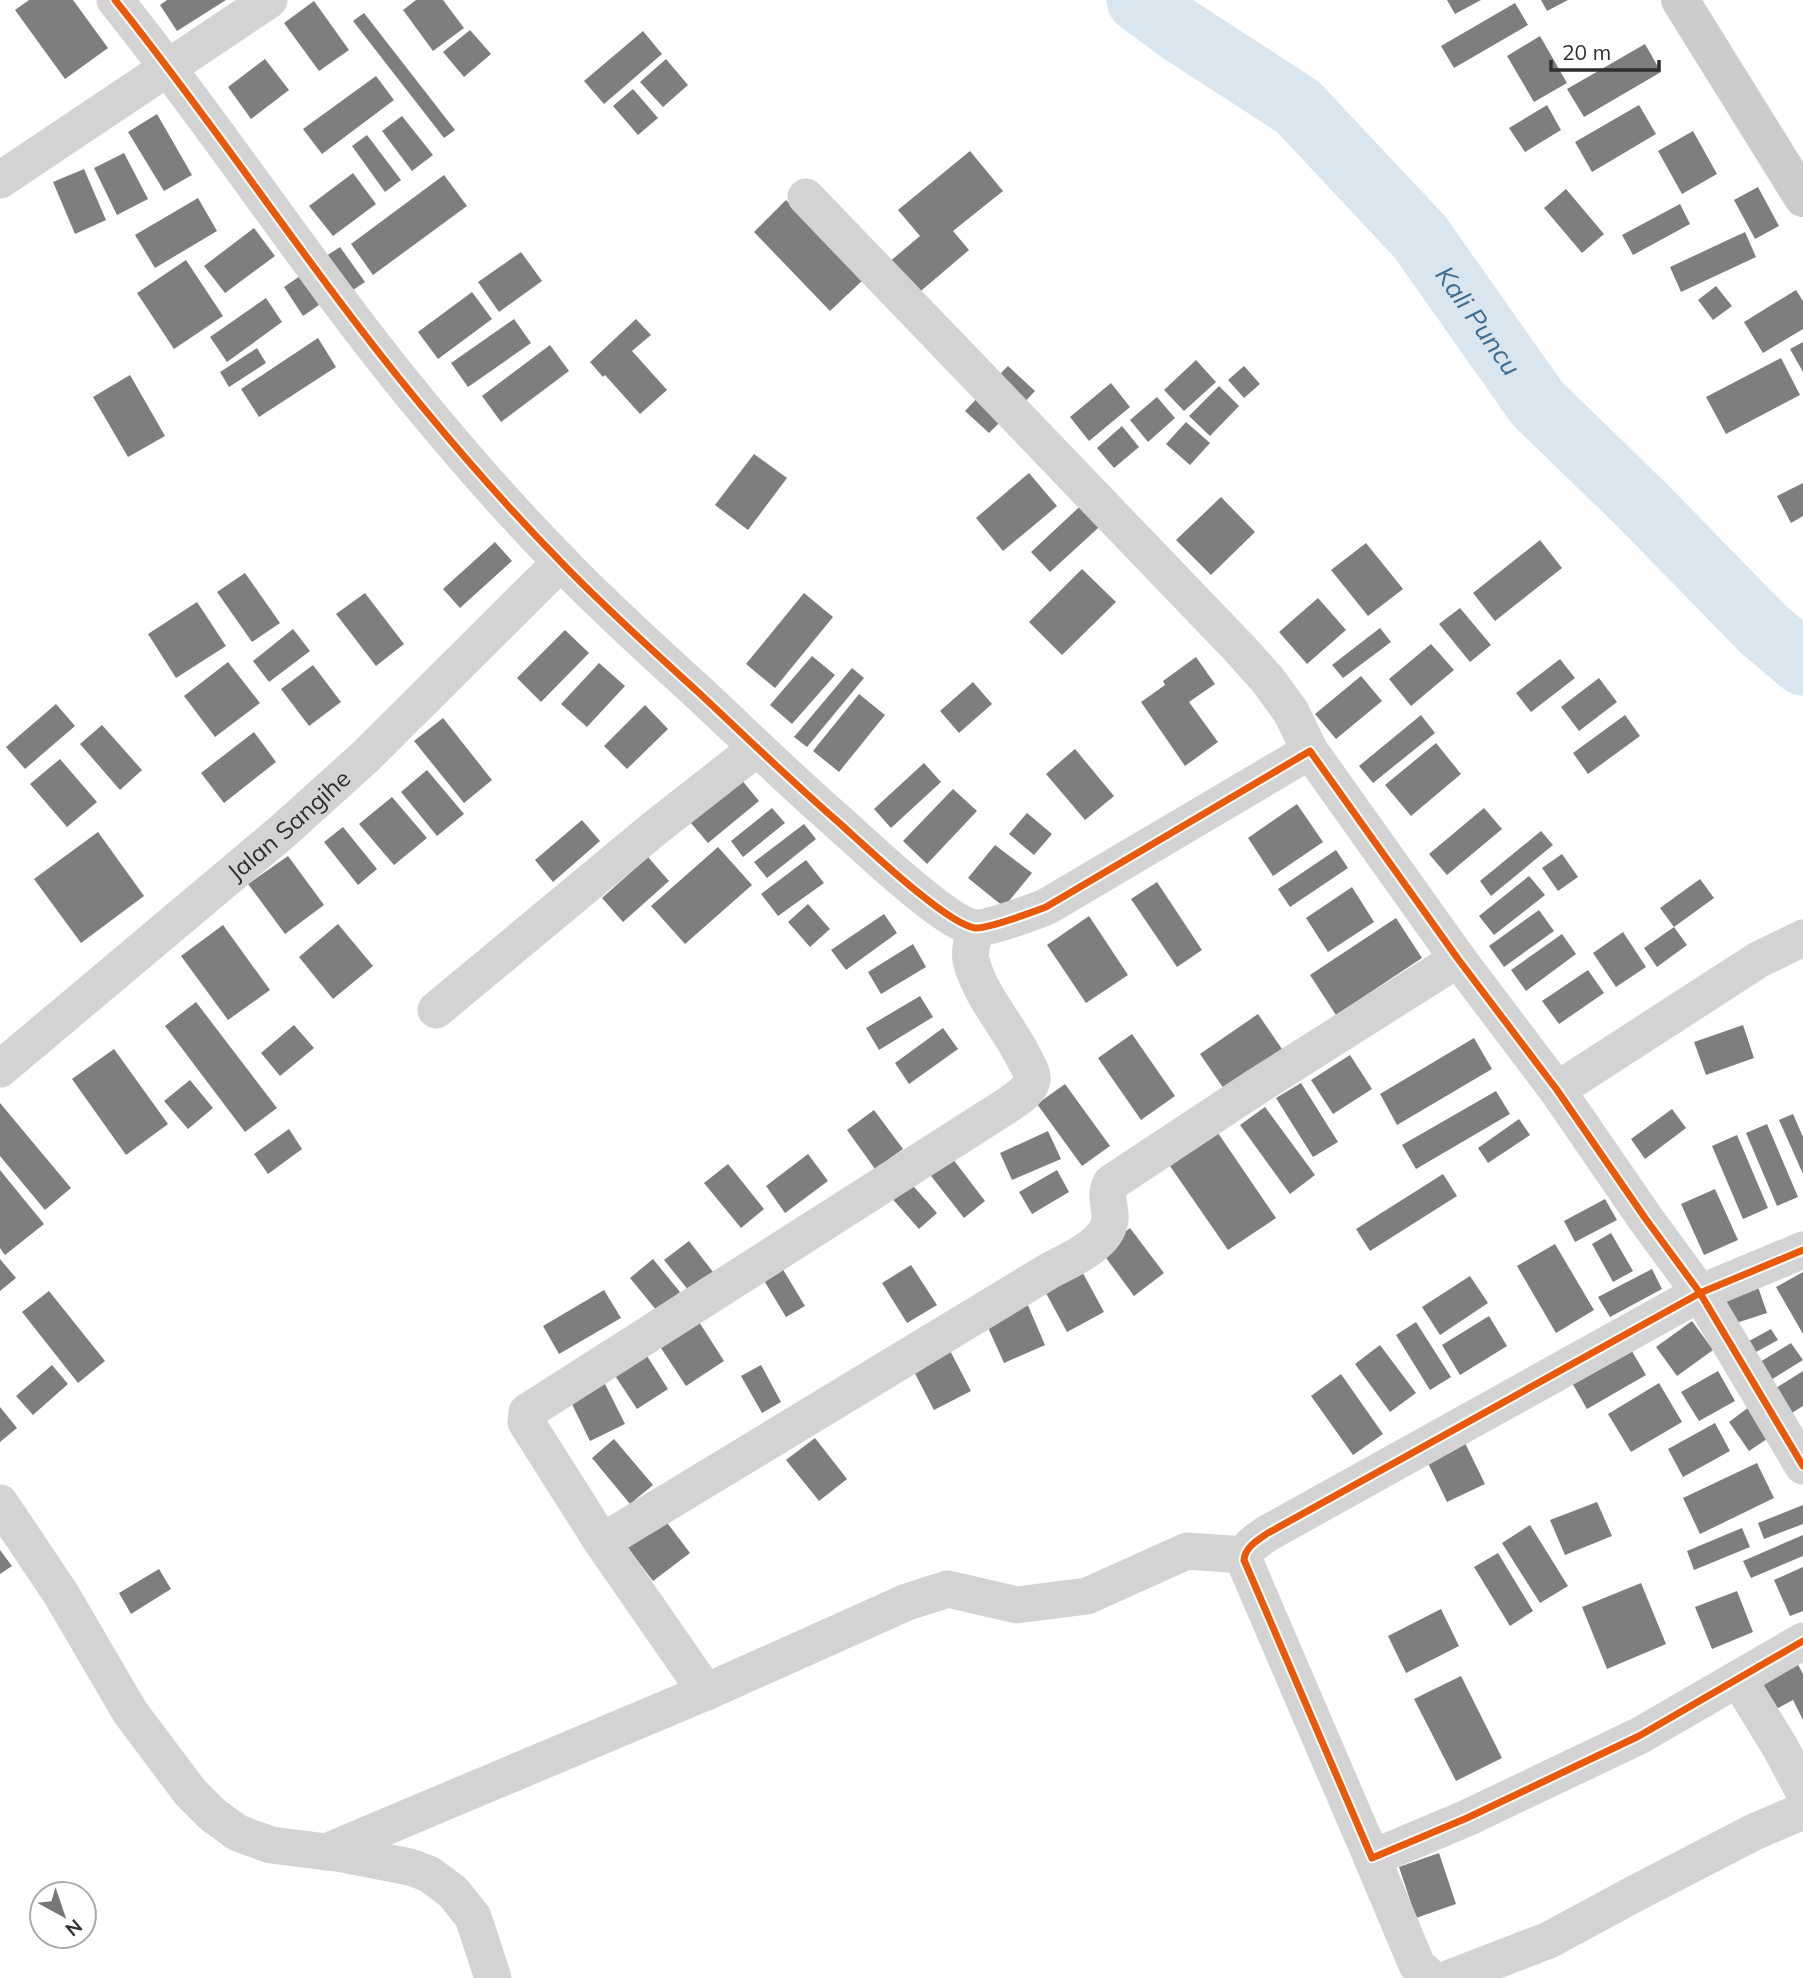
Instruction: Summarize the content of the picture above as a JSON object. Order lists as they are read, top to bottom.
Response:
{
  "streets": {
    "street": ["Jalan Sangihe"]
  },
  "water": ["Kali Puncu"],
  "scale_bar": "20 m",
  "north": "bottom right"
}
